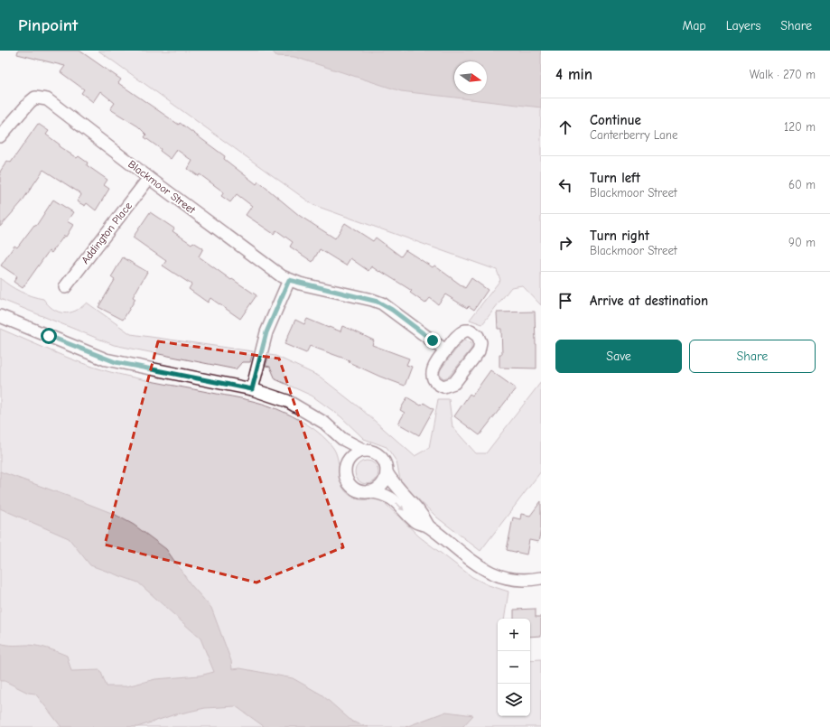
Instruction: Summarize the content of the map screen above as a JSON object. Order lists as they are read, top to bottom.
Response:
{
  "streets": {
    "street": ["Blackmoor Street", "Addington Place"]
  },
  "crossings": [
    ["Blackmoor Street", "Addington Place"]
  ],
  "north": "right",
  "page": {
    "header": "Pinpoint",
    "nav": ["Map", "Layers", "Share"],
    "heading": ["4 min", "Walk · 270 m"],
    "list": [
      ["Continue", "Canterberry Lane", "120 m"],
      ["Turn left", "Blackmoor Street", "60 m"],
      ["Turn right", "Blackmoor Street", "90 m"],
      "Arrive at destination"
    ],
    "buttons": ["Save", "Share"],
    "map_buttons": ["+", "−"]
  }
}
